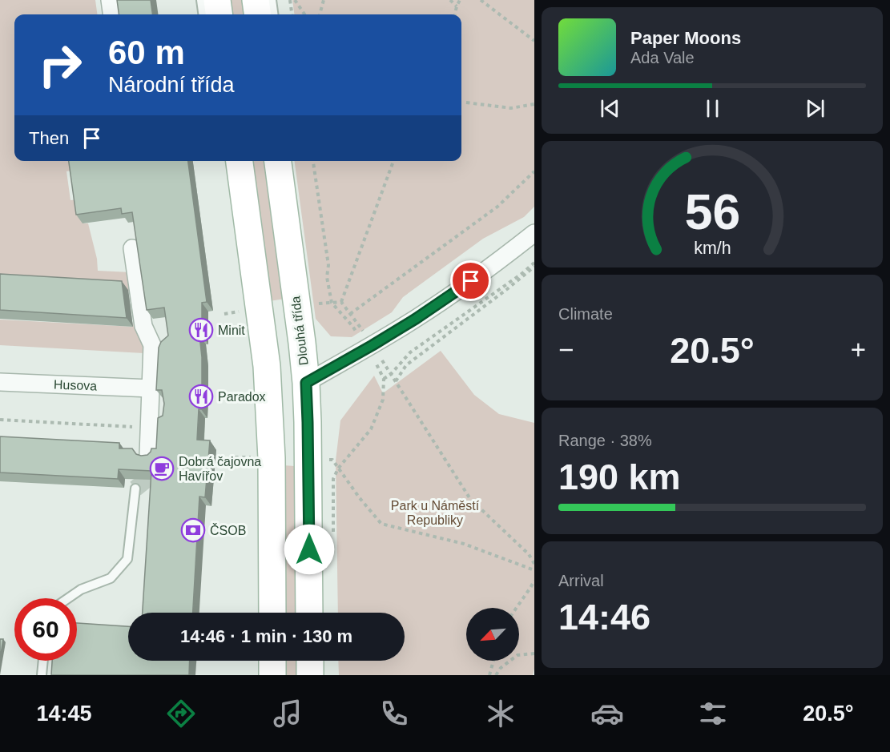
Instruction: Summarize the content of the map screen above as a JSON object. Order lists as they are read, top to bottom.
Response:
{
  "streets": {
    "main road": ["Dlouhá třída"],
    "street": ["Husova"]
  },
  "parks": ["Park u Náměstí Republiky"],
  "places": {
    "restaurant": ["Minit", "Paradox"],
    "cafe": ["Dobrá čajovna Havířov"],
    "bank": ["ČSOB"]
  },
  "north": "bottom left",
  "page": {
    "turn": ["60 m", "Národní třída"],
    "song": ["Paper Moons", "Ada Vale"],
    "then": "Then",
    "tile": [
      "Climate",
      ["Range · 38%", "190 km"],
      ["Arrival", "14:46"]
    ],
    "heat": ["−", "20.5°", "+"],
    "limit": "60",
    "trip": "14:46 · 1 min · 130 m",
    "tabs": ["14:45", "20.5°"],
    "gauge": ["56", "km/h"]
  }
}
